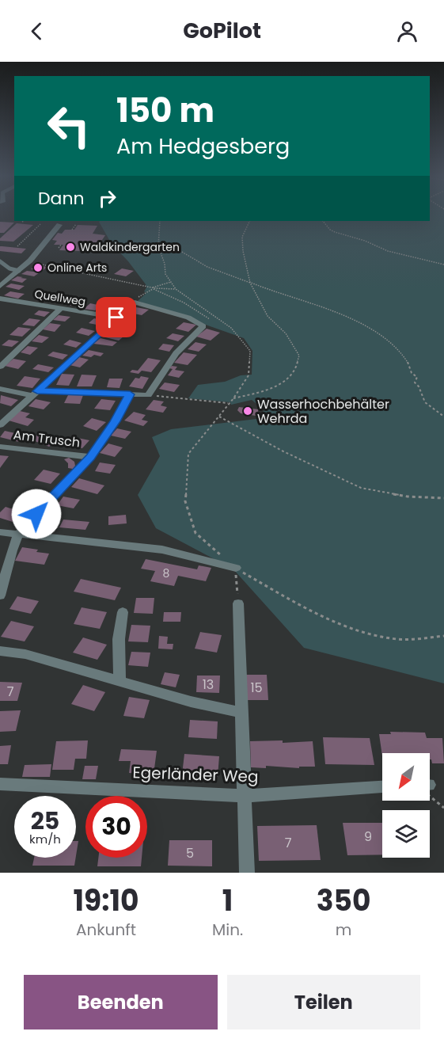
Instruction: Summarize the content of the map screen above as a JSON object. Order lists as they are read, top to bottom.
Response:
{
  "streets": {
    "street": ["Quellweg", "Am Trusch", "Egerländer Weg"]
  },
  "places": ["Waldkindergarten", "Online Arts", "Wasserhochbehälter Wehrda"],
  "house_numbers": [
    "8",
    "13",
    "15",
    "7",
    "9",
    "7",
    "5"
  ],
  "north": "bottom left",
  "page": {
    "header": "GoPilot",
    "turn": ["150 m", "Am Hedgesberg"],
    "then": "Dann",
    "speed": "25 km/h",
    "limit": "30",
    "eta": [
      "19:10",
      "Ankunft",
      "1",
      "Min.",
      "350",
      "m"
    ],
    "buttons": ["Beenden", "Teilen"]
  }
}
